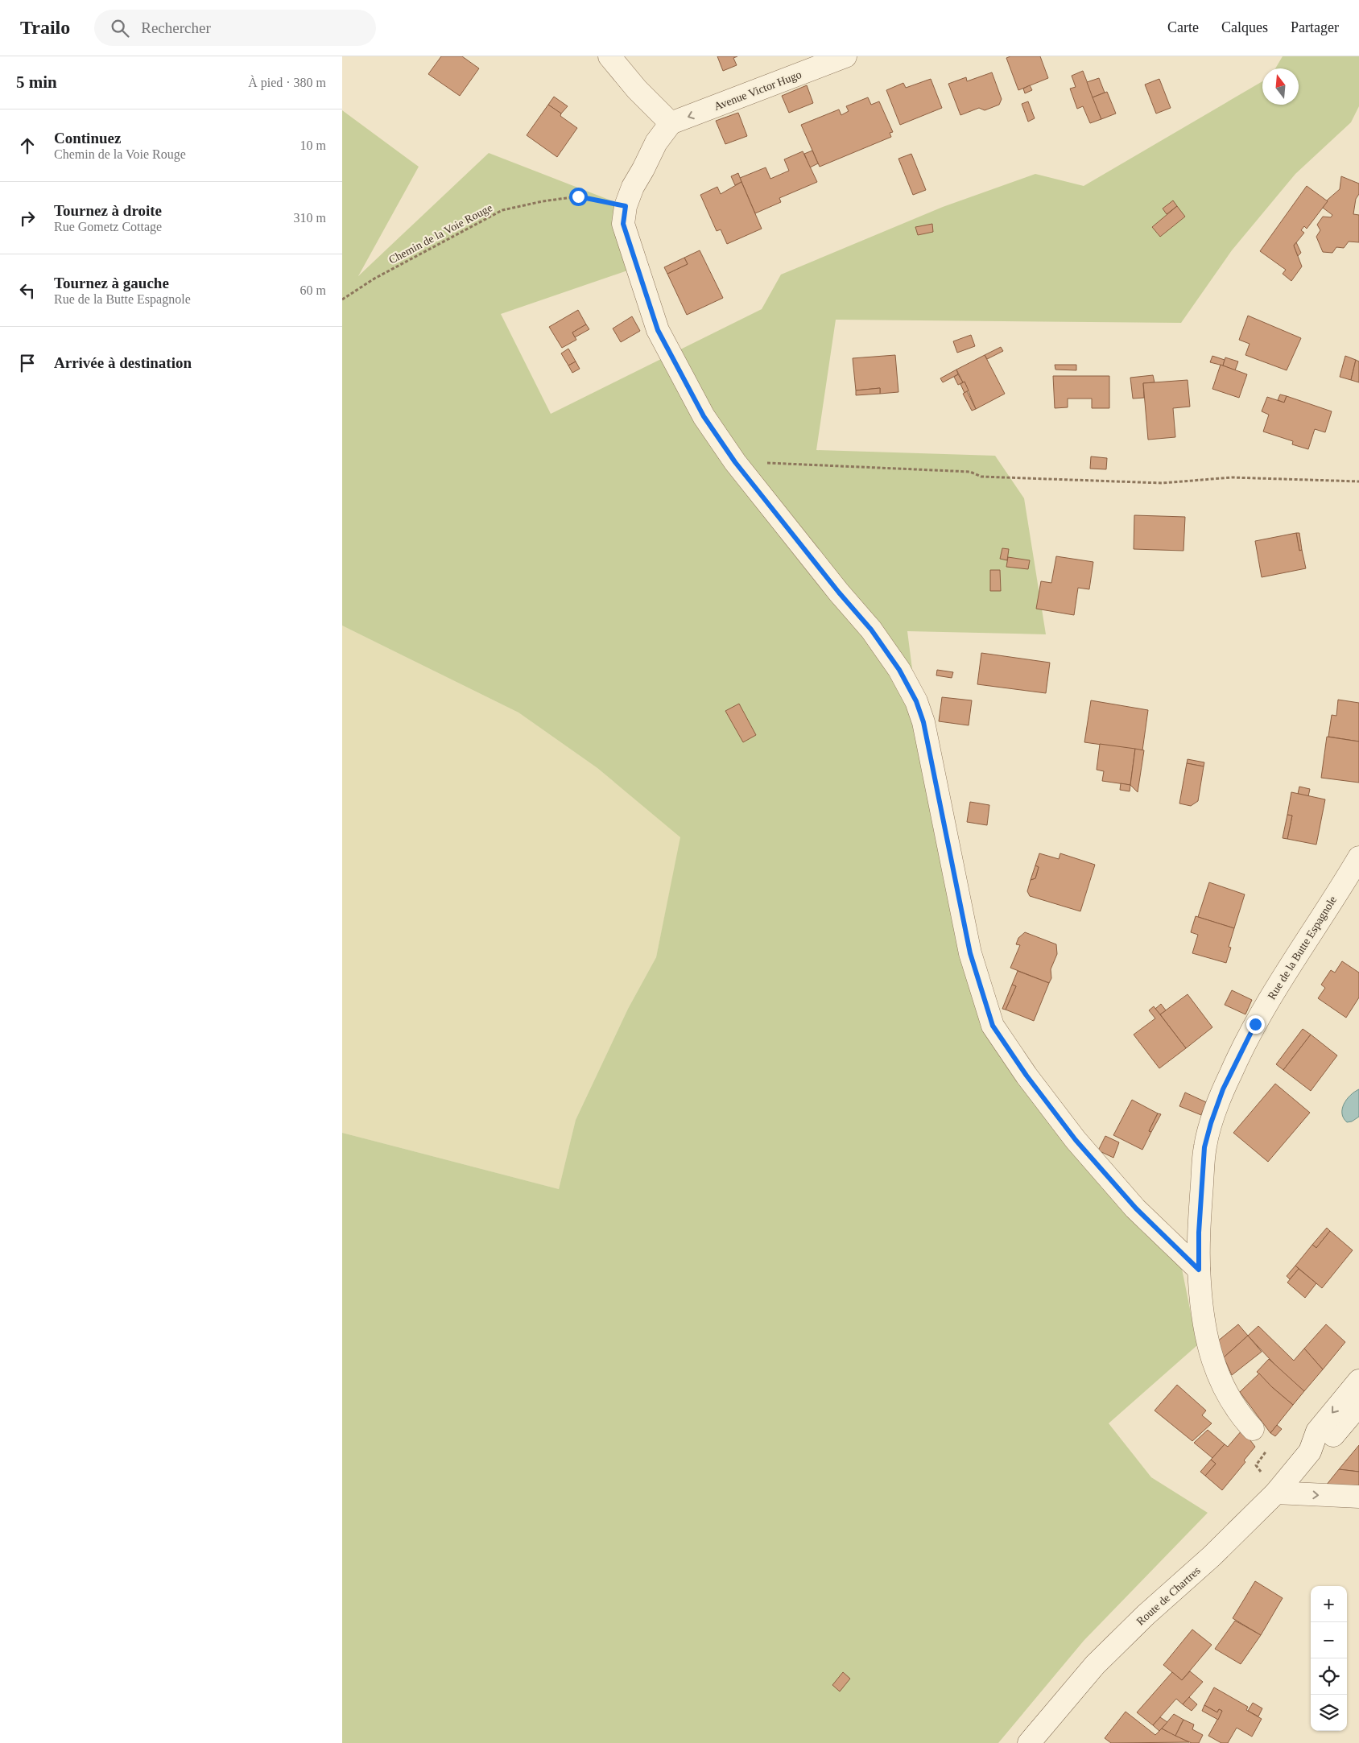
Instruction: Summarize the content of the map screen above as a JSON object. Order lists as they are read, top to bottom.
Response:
{
  "streets": {
    "street": ["Avenue Victor Hugo", "Rue de la Butte Espagnole", "Route de Chartres"],
    "path": ["Chemin de la Voie Rouge"]
  },
  "one_way": ["Avenue Victor Hugo"],
  "north": "top",
  "page": {
    "header": "Trailo",
    "search": "Rechercher",
    "nav": ["Carte", "Calques", "Partager"],
    "heading": ["5 min", "À pied · 380 m"],
    "list": [
      ["Continuez", "Chemin de la Voie Rouge", "10 m"],
      ["Tournez à droite", "Rue Gometz Cottage", "310 m"],
      ["Tournez à gauche", "Rue de la Butte Espagnole", "60 m"],
      "Arrivée à destination"
    ],
    "map_buttons": ["+", "−"]
  }
}
